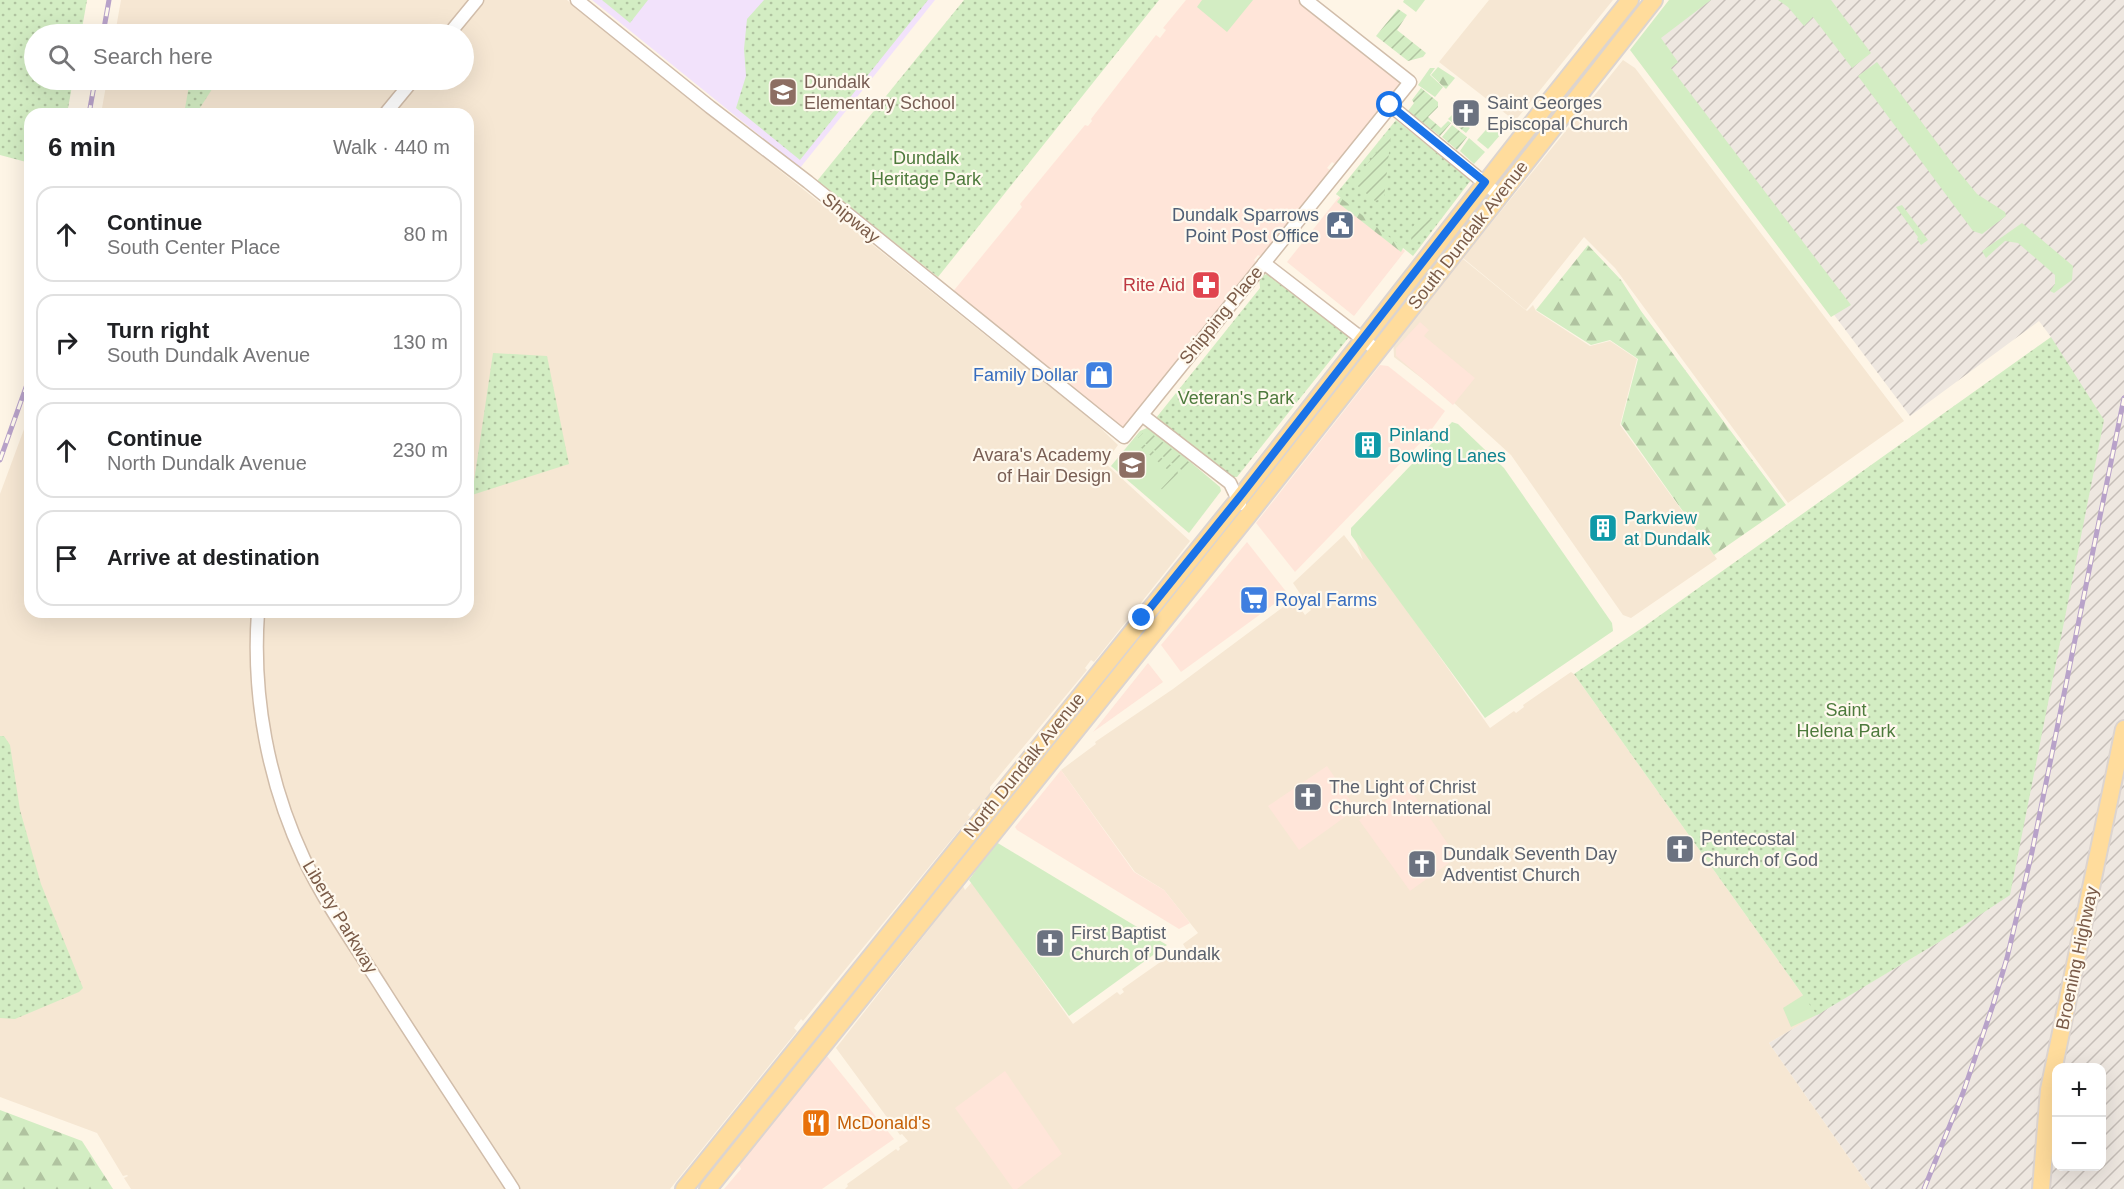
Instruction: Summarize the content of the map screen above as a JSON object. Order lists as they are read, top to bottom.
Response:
{
  "streets": {
    "main road": ["South Dundalk Avenue", "North Dundalk Avenue", "Broening Highway"],
    "street": ["Shipway", "Shipping Place", "Liberty Parkway"]
  },
  "crossings": [
    ["Shipway", "Shipping Place"],
    ["South Dundalk Avenue", "North Dundalk Avenue"]
  ],
  "parks": ["Dundalk Heritage Park", "Veteran's Park", "Saint Helena Park"],
  "places": {
    "school or university": ["Dundalk Elementary School", "Avara's Academy of Hair Design"],
    "church": [
      "Saint Georges Episcopal Church",
      "The Light of Christ Church International",
      "Pentecostal Church of God",
      "Dundalk Seventh Day Adventist Church",
      "First Baptist Church of Dundalk"
    ],
    "public building": ["Dundalk Sparrows Point Post Office"],
    "pharmacy": ["Rite Aid"],
    "shop": ["Family Dollar"],
    "building": ["Pinland Bowling Lanes", "Parkview at Dundalk"],
    "supermarket": ["Royal Farms"],
    "restaurant": ["McDonald's"]
  },
  "page": {
    "search": "Search here",
    "heading": ["6 min", "Walk · 440 m"],
    "list": [
      ["Continue", "South Center Place", "80 m"],
      ["Turn right", "South Dundalk Avenue", "130 m"],
      ["Continue", "North Dundalk Avenue", "230 m"],
      "Arrive at destination"
    ],
    "map_buttons": ["+", "−"]
  }
}
